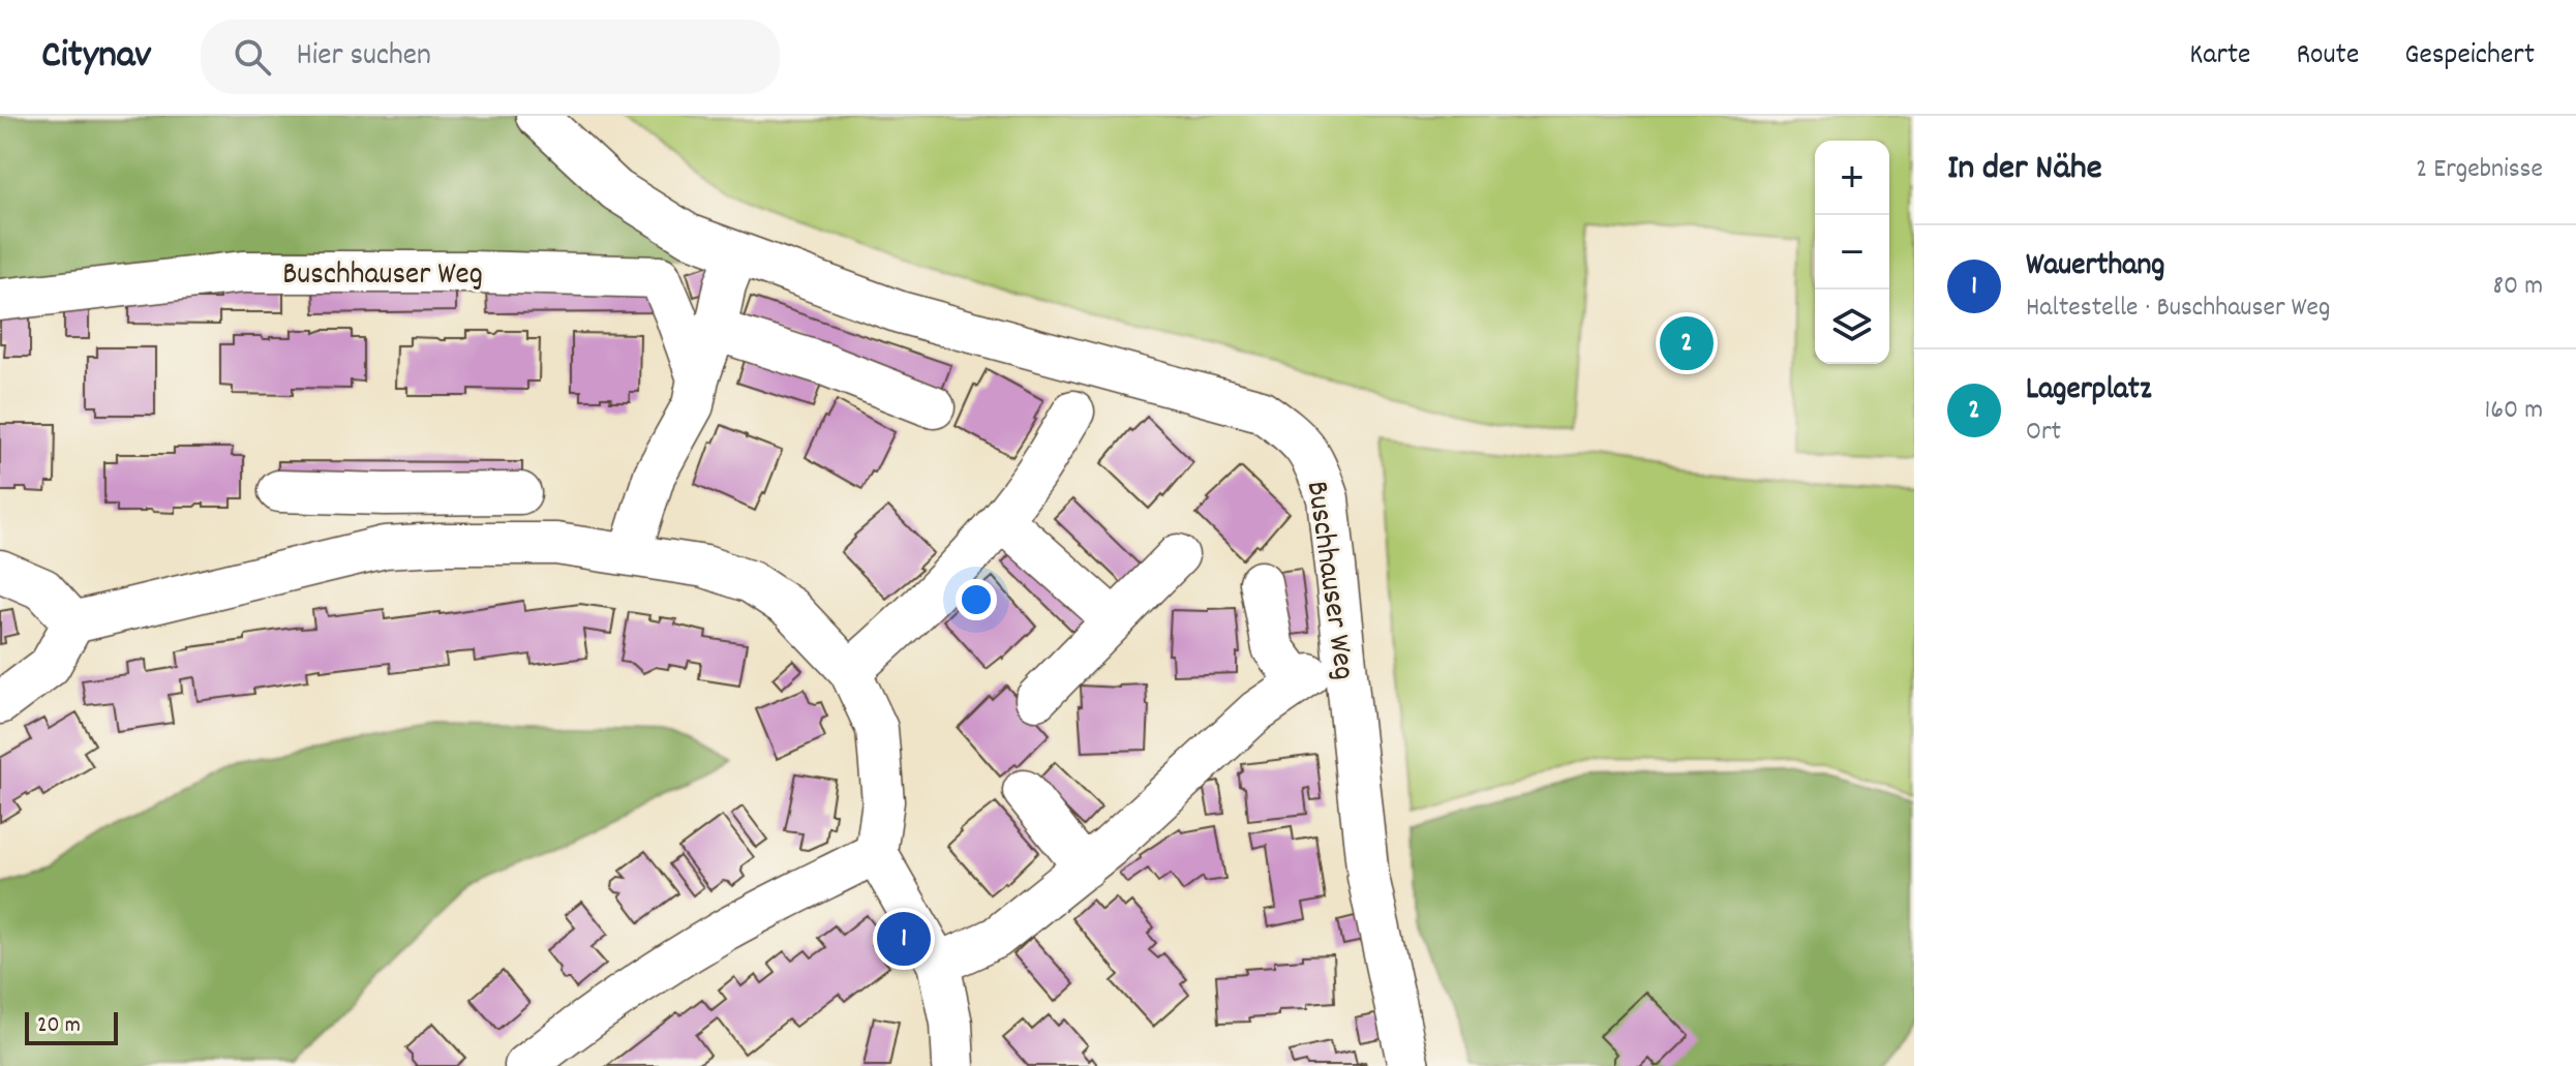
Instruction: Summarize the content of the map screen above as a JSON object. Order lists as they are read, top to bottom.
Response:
{
  "streets": {
    "street": ["Buschhauser Weg"]
  },
  "scale_bar": "20 m",
  "page": {
    "header": "Citynav",
    "search": "Hier suchen",
    "nav": ["Karte", "Route", "Gespeichert"],
    "heading": ["In der Nähe", "2 Ergebnisse"],
    "map_buttons": ["+", "−"],
    "list": [
      {
        "mark": "1",
        "name": "Wauerthang",
        "note": "Haltestelle · Buschhauser Weg",
        "value": "80 m"
      },
      {
        "mark": "2",
        "name": "Lagerplatz",
        "note": "Ort",
        "value": "160 m"
      }
    ],
    "pins": ["2", "1"],
    "scale": "20 m"
  }
}
